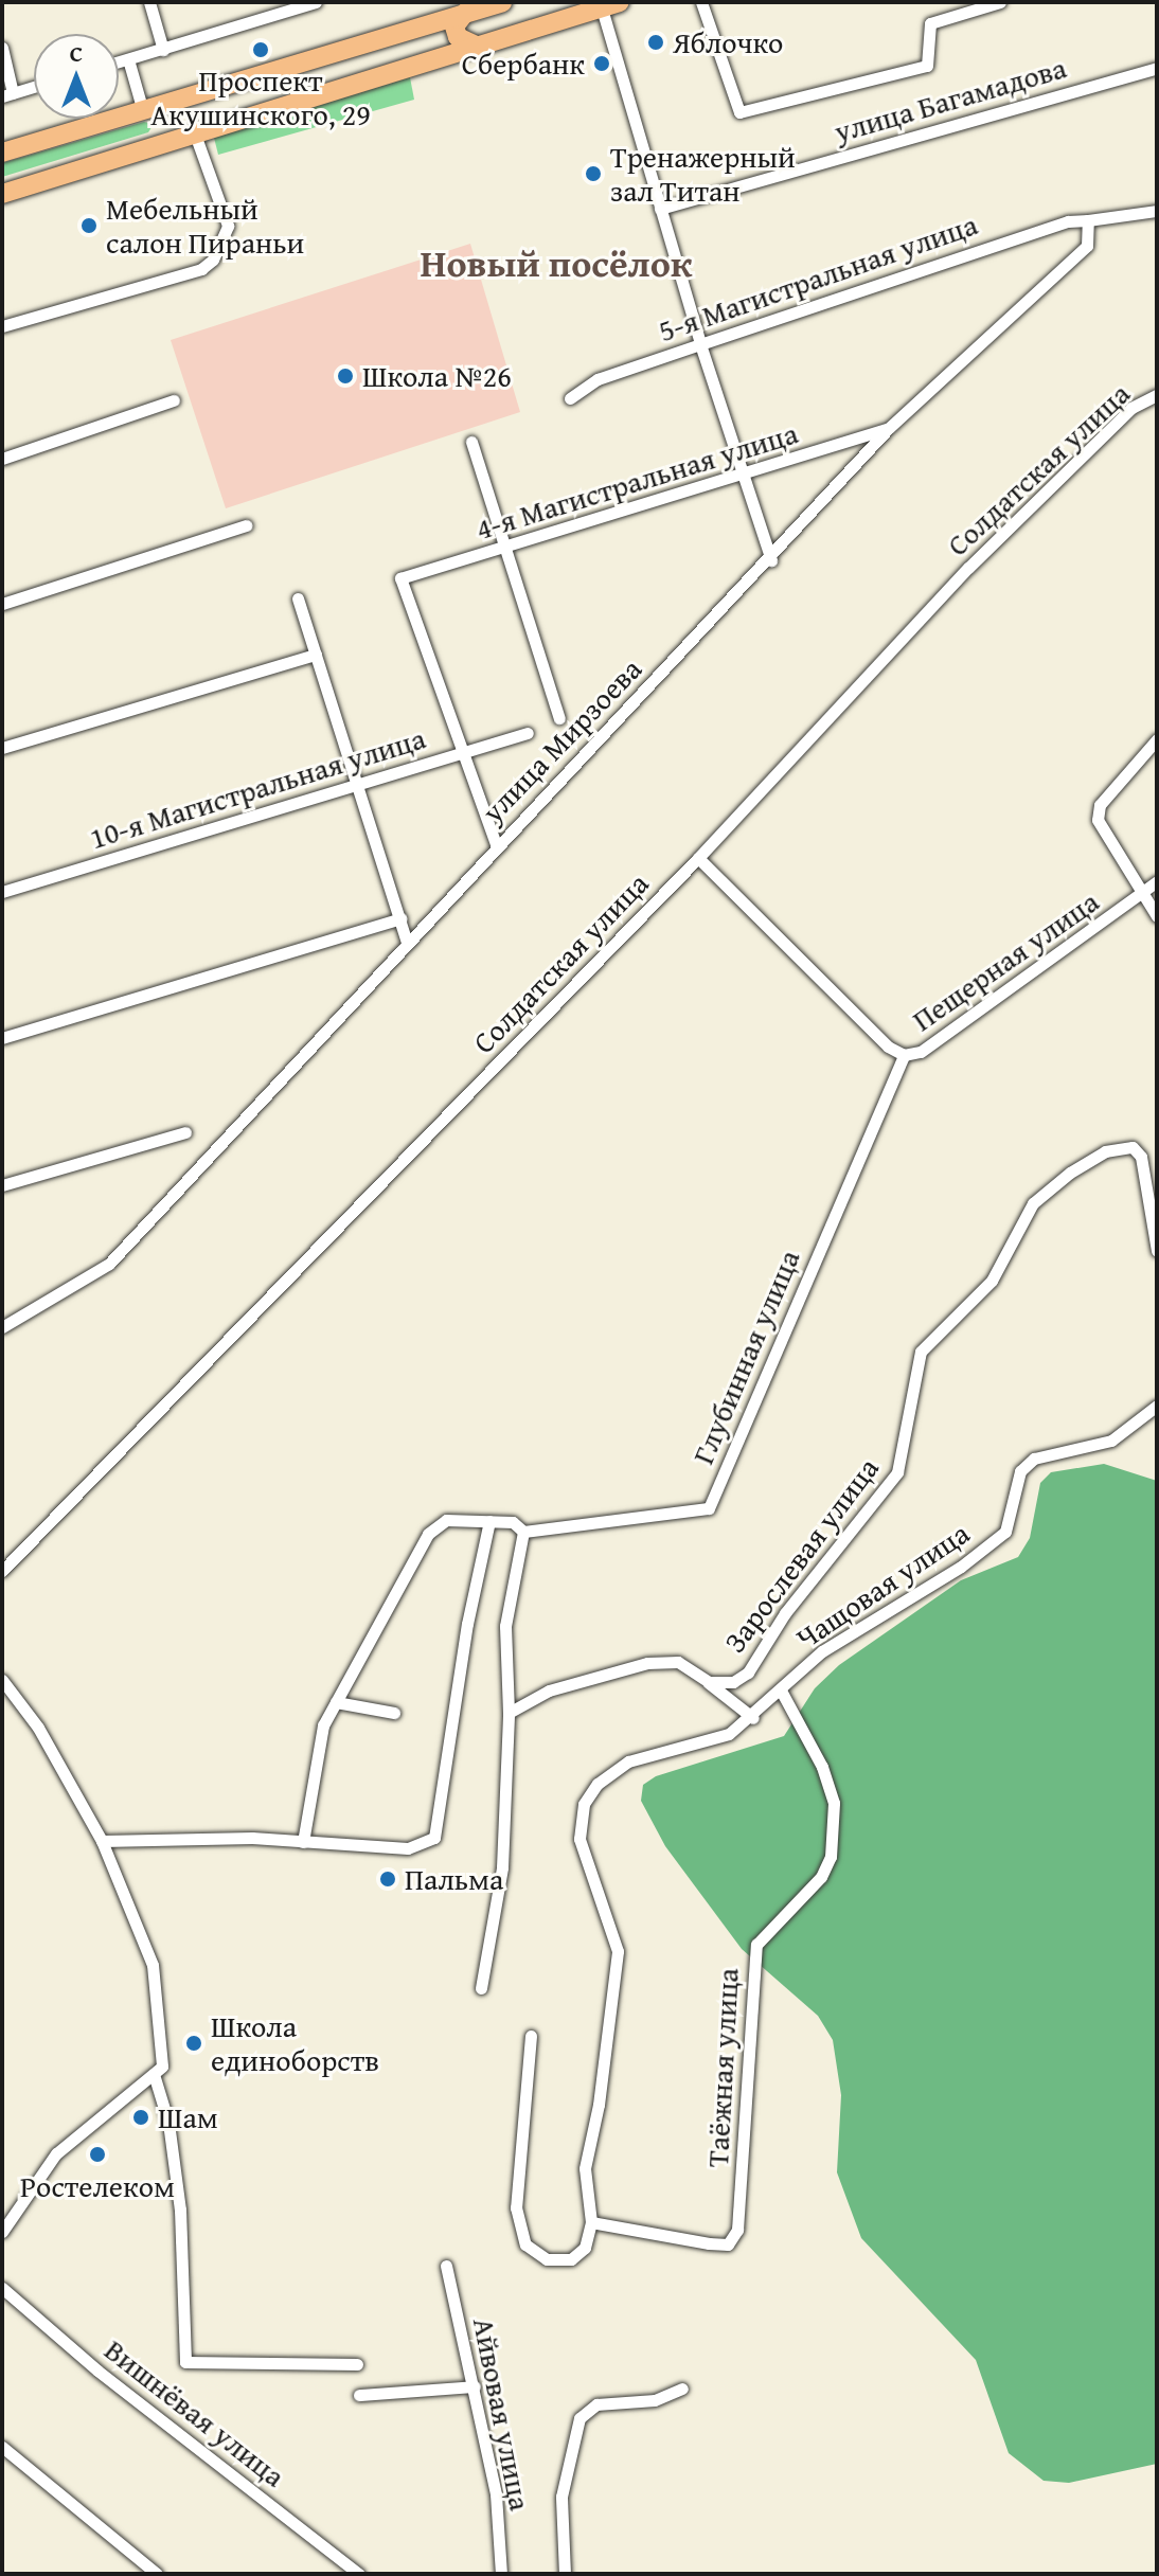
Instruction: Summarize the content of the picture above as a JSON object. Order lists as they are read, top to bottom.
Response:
{
  "streets": {
    "street": [
      "улица Багамадова",
      "5-я Магистральная улица",
      "Солдатская улица",
      "4-я Магистральная улица",
      "улица Мирзоева",
      "10-я Магистральная улица",
      "Пещерная улица",
      "Глубинная улица",
      "Зарослевая улица",
      "Чащовая улица",
      "Таёжная улица",
      "Вишнёвая улица",
      "Айвовая улица"
    ]
  },
  "crossings": [
    ["5-я Магистральная улица", "улица Мирзоева"],
    ["Солдатская улица", "Пещерная улица"],
    ["4-я Магистральная улица", "улица Мирзоева"],
    ["4-я Магистральная улица", "10-я Магистральная улица"],
    ["Пещерная улица", "Глубинная улица"],
    ["Чащовая улица", "Таёжная улица"]
  ],
  "districts": ["Новый посёлок"],
  "places": [
    "Яблочко",
    "Проспект Акушинского, 29",
    "Сбербанк",
    "Тренажерный зал Титан",
    "Мебельный салон Пираньи",
    "Школа №26",
    "Пальма",
    "Школа единоборств",
    "Шам",
    "Ростелеком"
  ],
  "north": "top"
}
